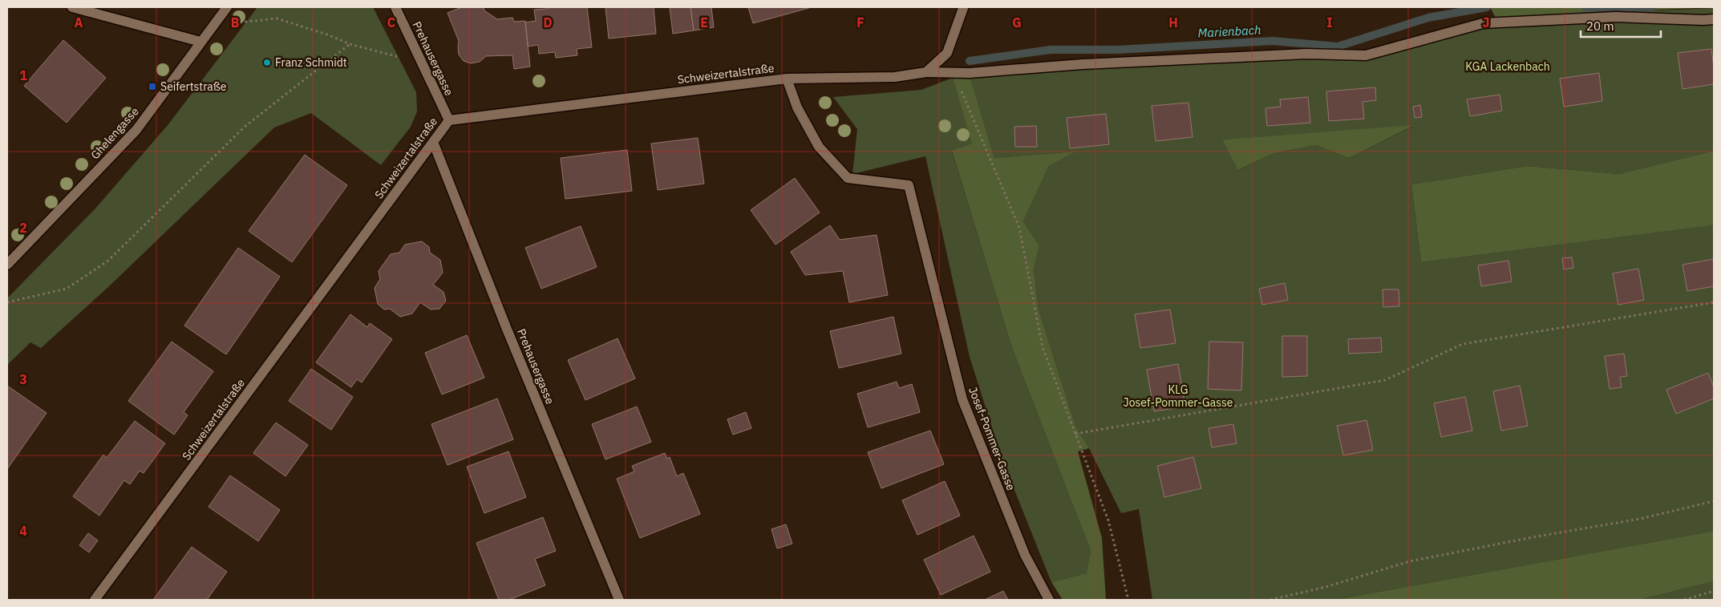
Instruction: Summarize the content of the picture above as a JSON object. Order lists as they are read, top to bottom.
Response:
{
  "streets": {
    "street": [
      "Prehausergasse",
      "Schweizertalstraße",
      "Ghelengasse",
      "Josef-Pommer-Gasse"
    ]
  },
  "crossings": [
    ["Prehausergasse", "Schweizertalstraße"],
    ["Schweizertalstraße", "Josef-Pommer-Gasse"]
  ],
  "water": ["Marienbach"],
  "parks": ["KGA Lackenbach", "KLG Josef-Pommer-Gasse"],
  "places": {
    "other": ["Franz Schmidt"],
    "transit": ["Seifertstraße"]
  },
  "scale_bar": "20 m",
  "grid": {
    "columns": [
      "A",
      "B",
      "C",
      "D",
      "E",
      "F",
      "G",
      "H",
      "I",
      "J"
    ],
    "rows": [
      "1",
      "2",
      "3",
      "4"
    ]
  }
}
